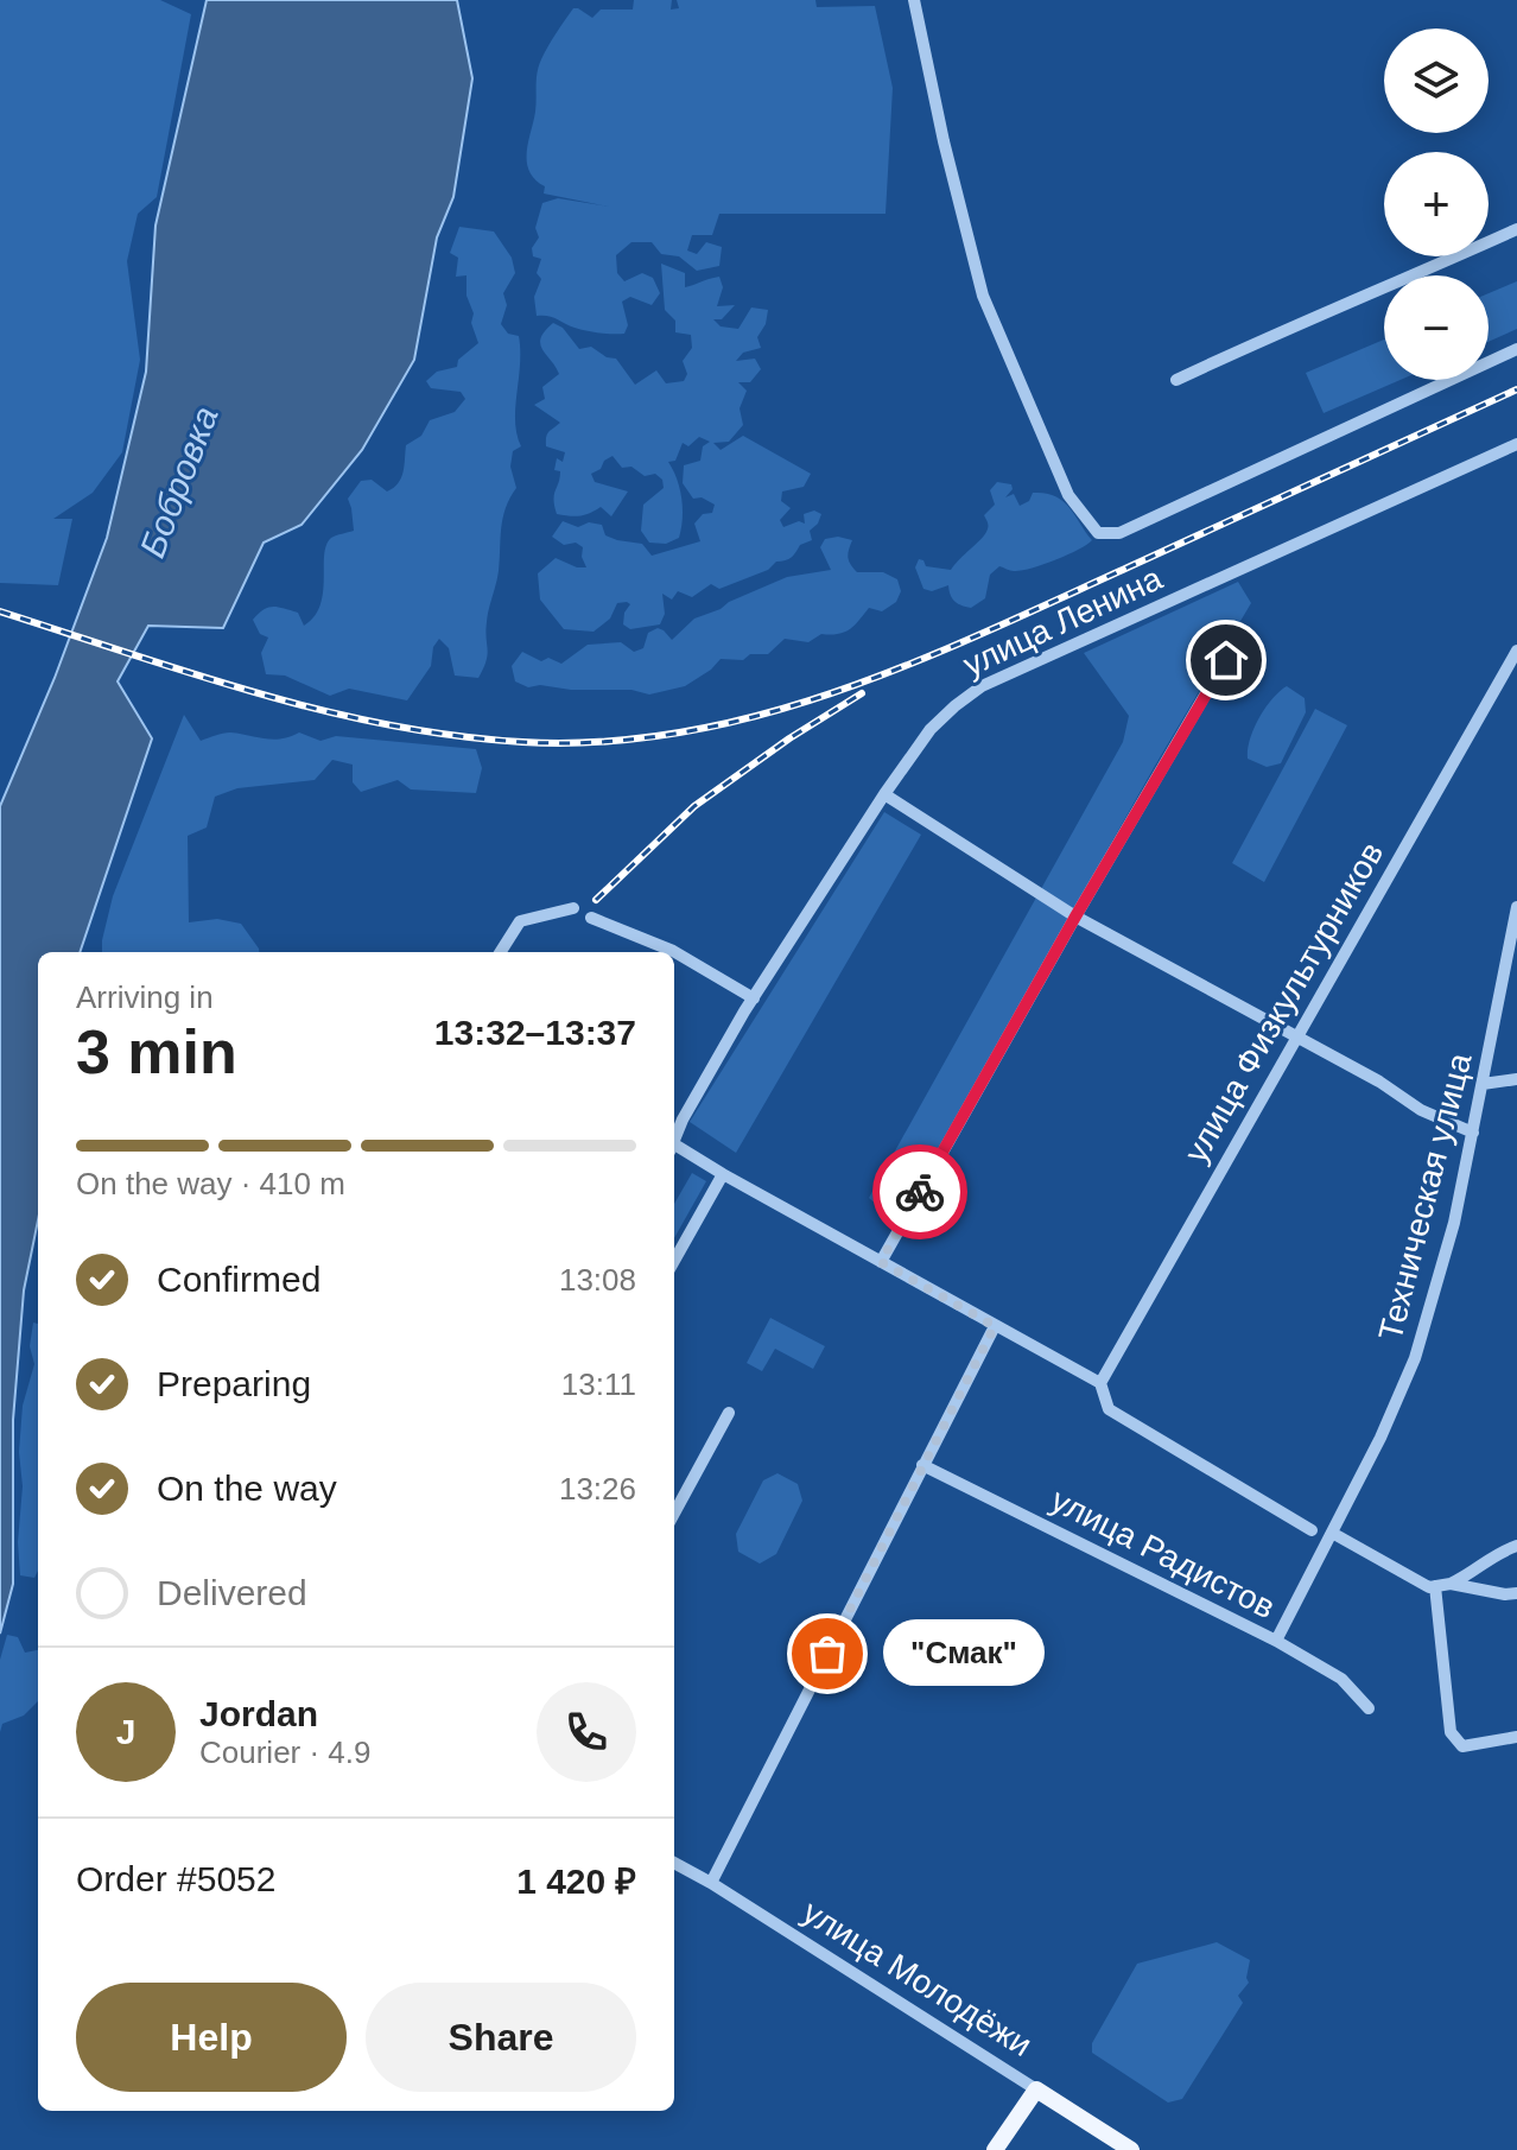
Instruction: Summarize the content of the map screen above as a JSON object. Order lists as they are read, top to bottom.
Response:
{
  "streets": {
    "main road": ["улица Молодёжи"],
    "street": [
      "улица Ленина",
      "улица Физкультурников",
      "Техническая улица",
      "улица Радистов"
    ]
  },
  "crossings": [
    ["Техническая улица", "улица Радистов"]
  ],
  "water": ["Бобровка"],
  "places": ["\"Смак\""],
  "page": {
    "map_buttons": ["+", "−"],
    "heading": ["3 min", "Arriving in", "13:32–13:37"],
    "panel": [
      "Jordan",
      "Courier · 4.9",
      "Order #5052",
      "1 420 ₽"
    ],
    "bar": "On the way · 410 m",
    "list": [
      ["Confirmed", "13:08"],
      ["Preparing", "13:11"],
      ["On the way", "13:26"],
      "Delivered"
    ],
    "bubble": "\"Смак\"",
    "round": "J",
    "buttons": ["Help", "Share"]
  }
}
